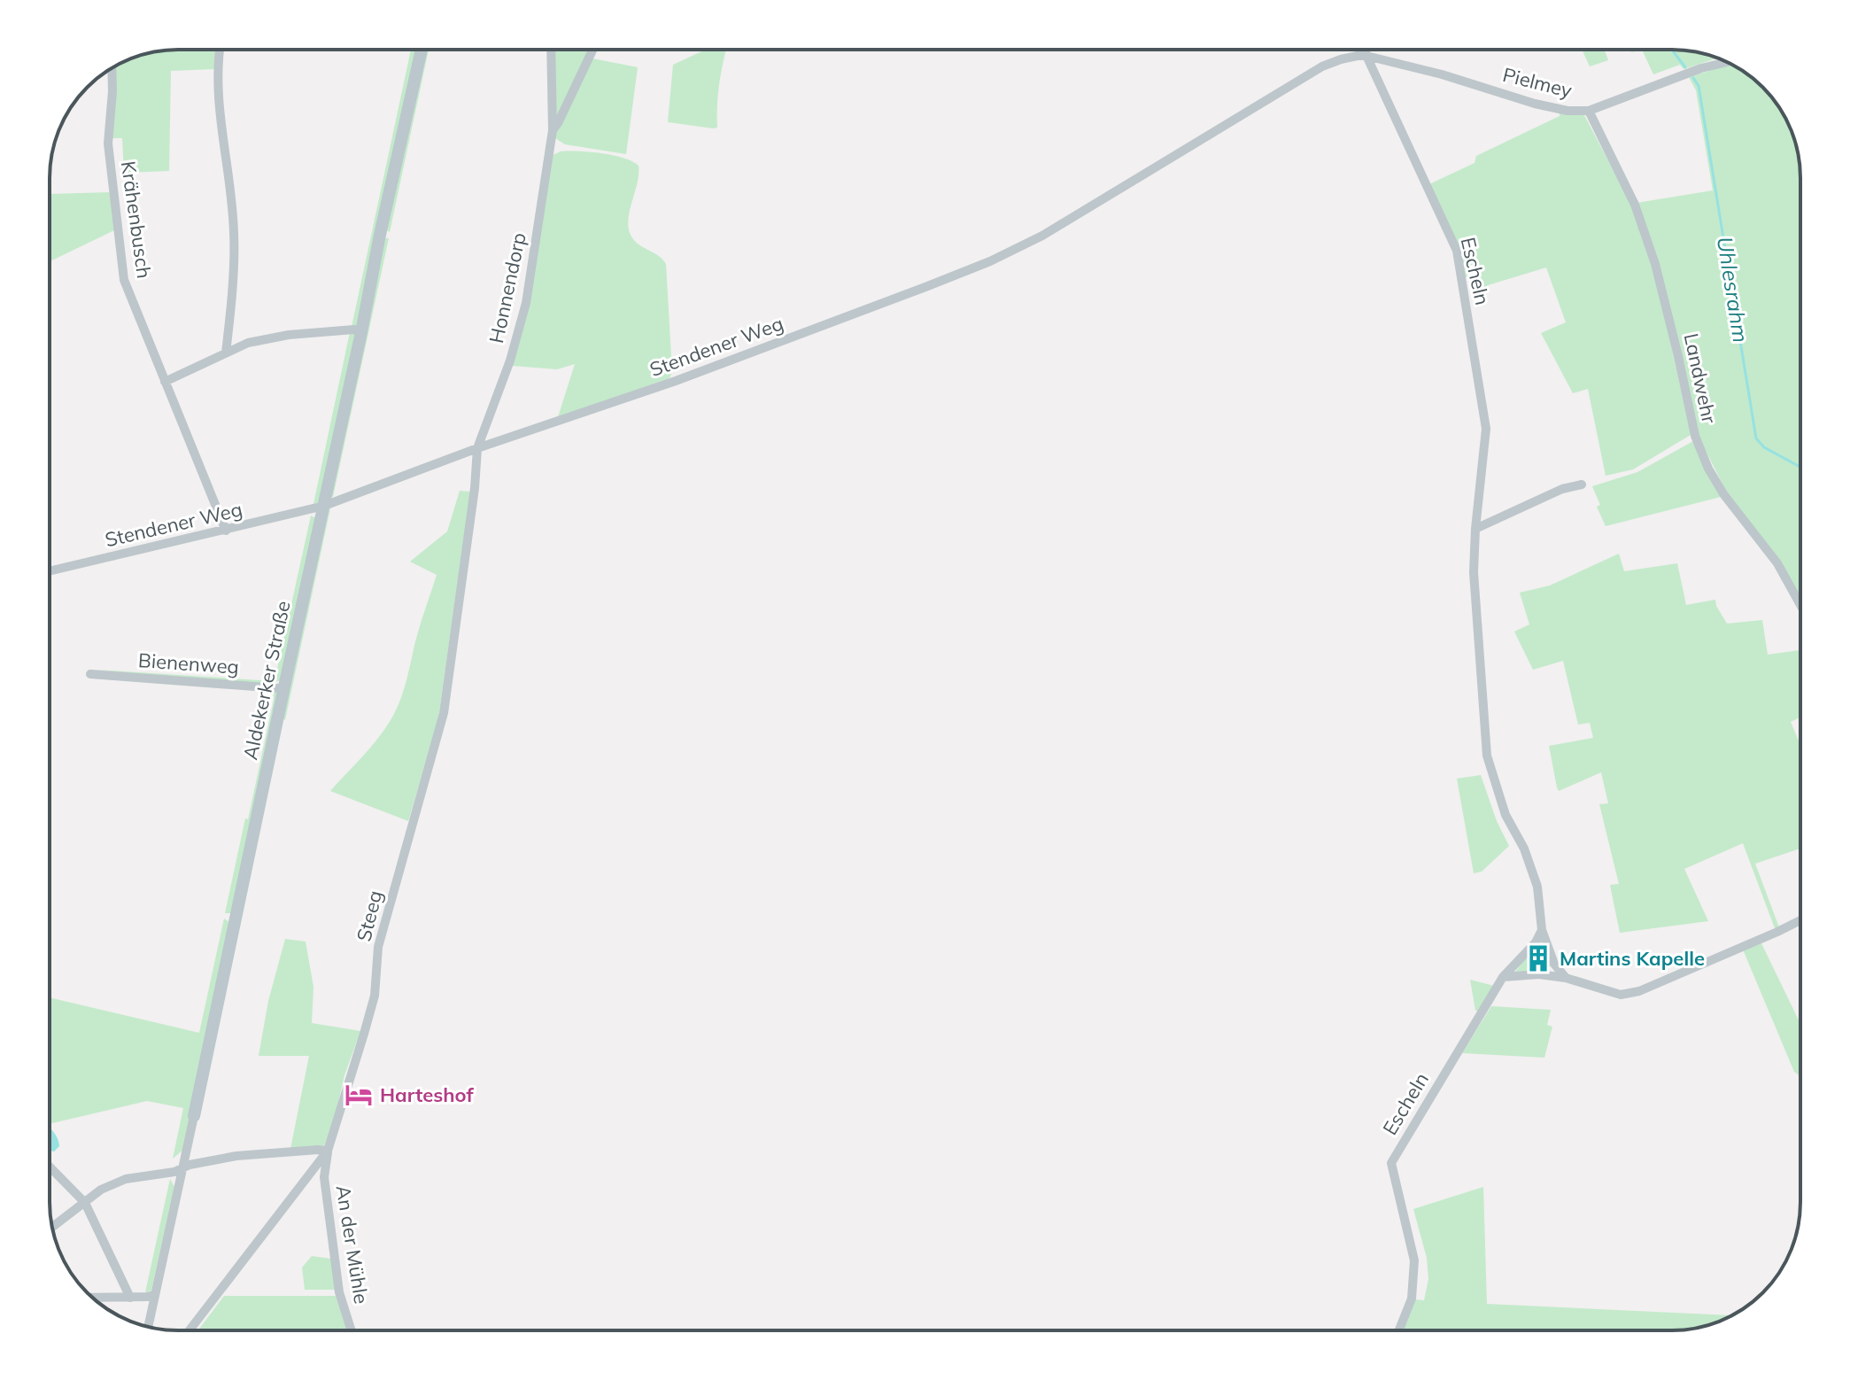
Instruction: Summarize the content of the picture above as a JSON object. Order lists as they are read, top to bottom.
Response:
{
  "streets": {
    "street": [
      "Pielmey",
      "Krähenbusch",
      "Escheln",
      "Honnendorp",
      "Stendener Weg",
      "Landwehr",
      "Bienenweg",
      "Aldekerker Straße",
      "Steeg",
      "An der Mühle"
    ]
  },
  "crossings": [
    ["Pielmey", "Escheln"],
    ["Pielmey", "Stendener Weg"],
    ["Pielmey", "Landwehr"],
    ["Krähenbusch", "Stendener Weg"],
    ["Escheln", "Stendener Weg"],
    ["Honnendorp", "Stendener Weg"],
    ["Honnendorp", "Steeg"],
    ["Stendener Weg", "Aldekerker Straße"],
    ["Stendener Weg", "Steeg"],
    ["Bienenweg", "Aldekerker Straße"],
    ["Steeg", "An der Mühle"]
  ],
  "water": ["Uhlesrahm"],
  "places": {
    "building": ["Martins Kapelle"],
    "hotel": ["Harteshof"]
  }
}
